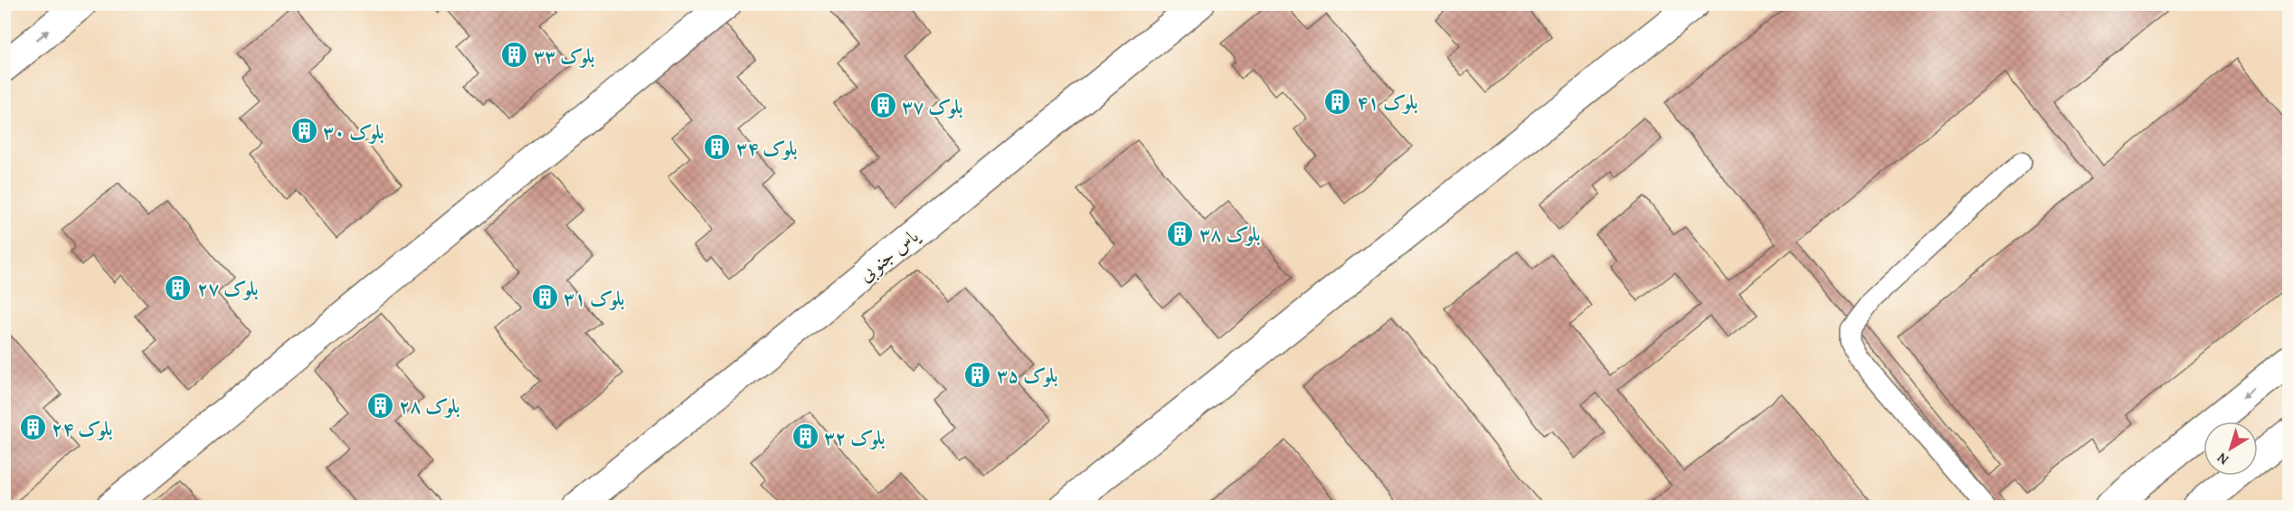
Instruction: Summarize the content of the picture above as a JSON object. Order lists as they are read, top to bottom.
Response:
{
  "streets": {
    "street": ["یاس جنوبی"]
  },
  "places": {
    "building": [
      "بلوک ۳۳",
      "بلوک ۴۱",
      "بلوک ۳۷",
      "بلوک ۳۰",
      "بلوک ۳۴",
      "بلوک ۳۸",
      "بلوک ۲۷",
      "بلوک ۳۱",
      "بلوک ۳۵",
      "بلوک ۲۸",
      "بلوک ۲۴",
      "بلوک ۳۲"
    ]
  },
  "north": "bottom left"
}
